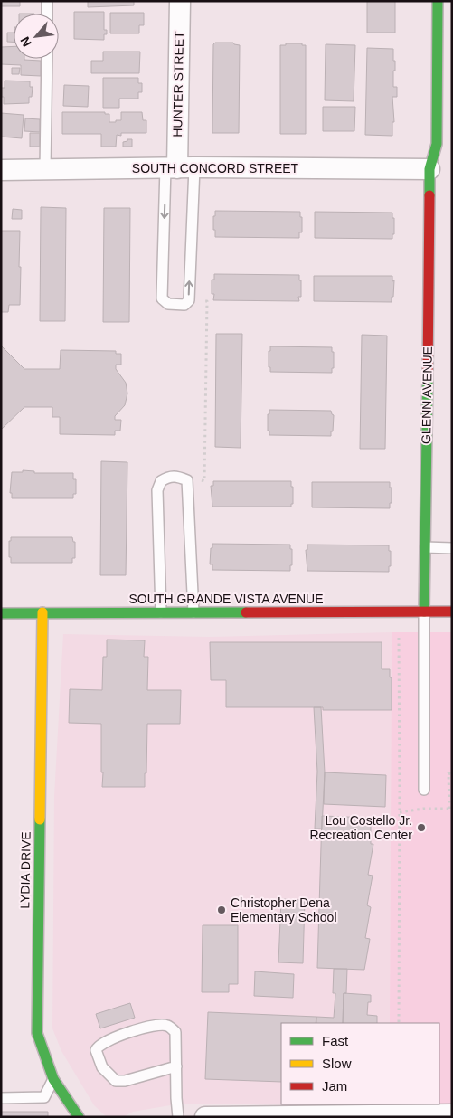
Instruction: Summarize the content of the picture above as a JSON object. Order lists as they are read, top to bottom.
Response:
{
  "streets": {
    "street": [
      "HUNTER STREET",
      "SOUTH CONCORD STREET",
      "GLENN AVENUE",
      "SOUTH GRANDE VISTA AVENUE",
      "LYDIA DRIVE"
    ]
  },
  "crossings": [
    ["HUNTER STREET", "SOUTH CONCORD STREET"],
    ["SOUTH CONCORD STREET", "GLENN AVENUE"],
    ["GLENN AVENUE", "SOUTH GRANDE VISTA AVENUE"],
    ["SOUTH GRANDE VISTA AVENUE", "LYDIA DRIVE"]
  ],
  "places": ["Lou Costello Jr. Recreation Center", "Christopher Dena Elementary School"],
  "legend": ["Fast", "Slow", "Jam"],
  "north": "bottom left"
}
